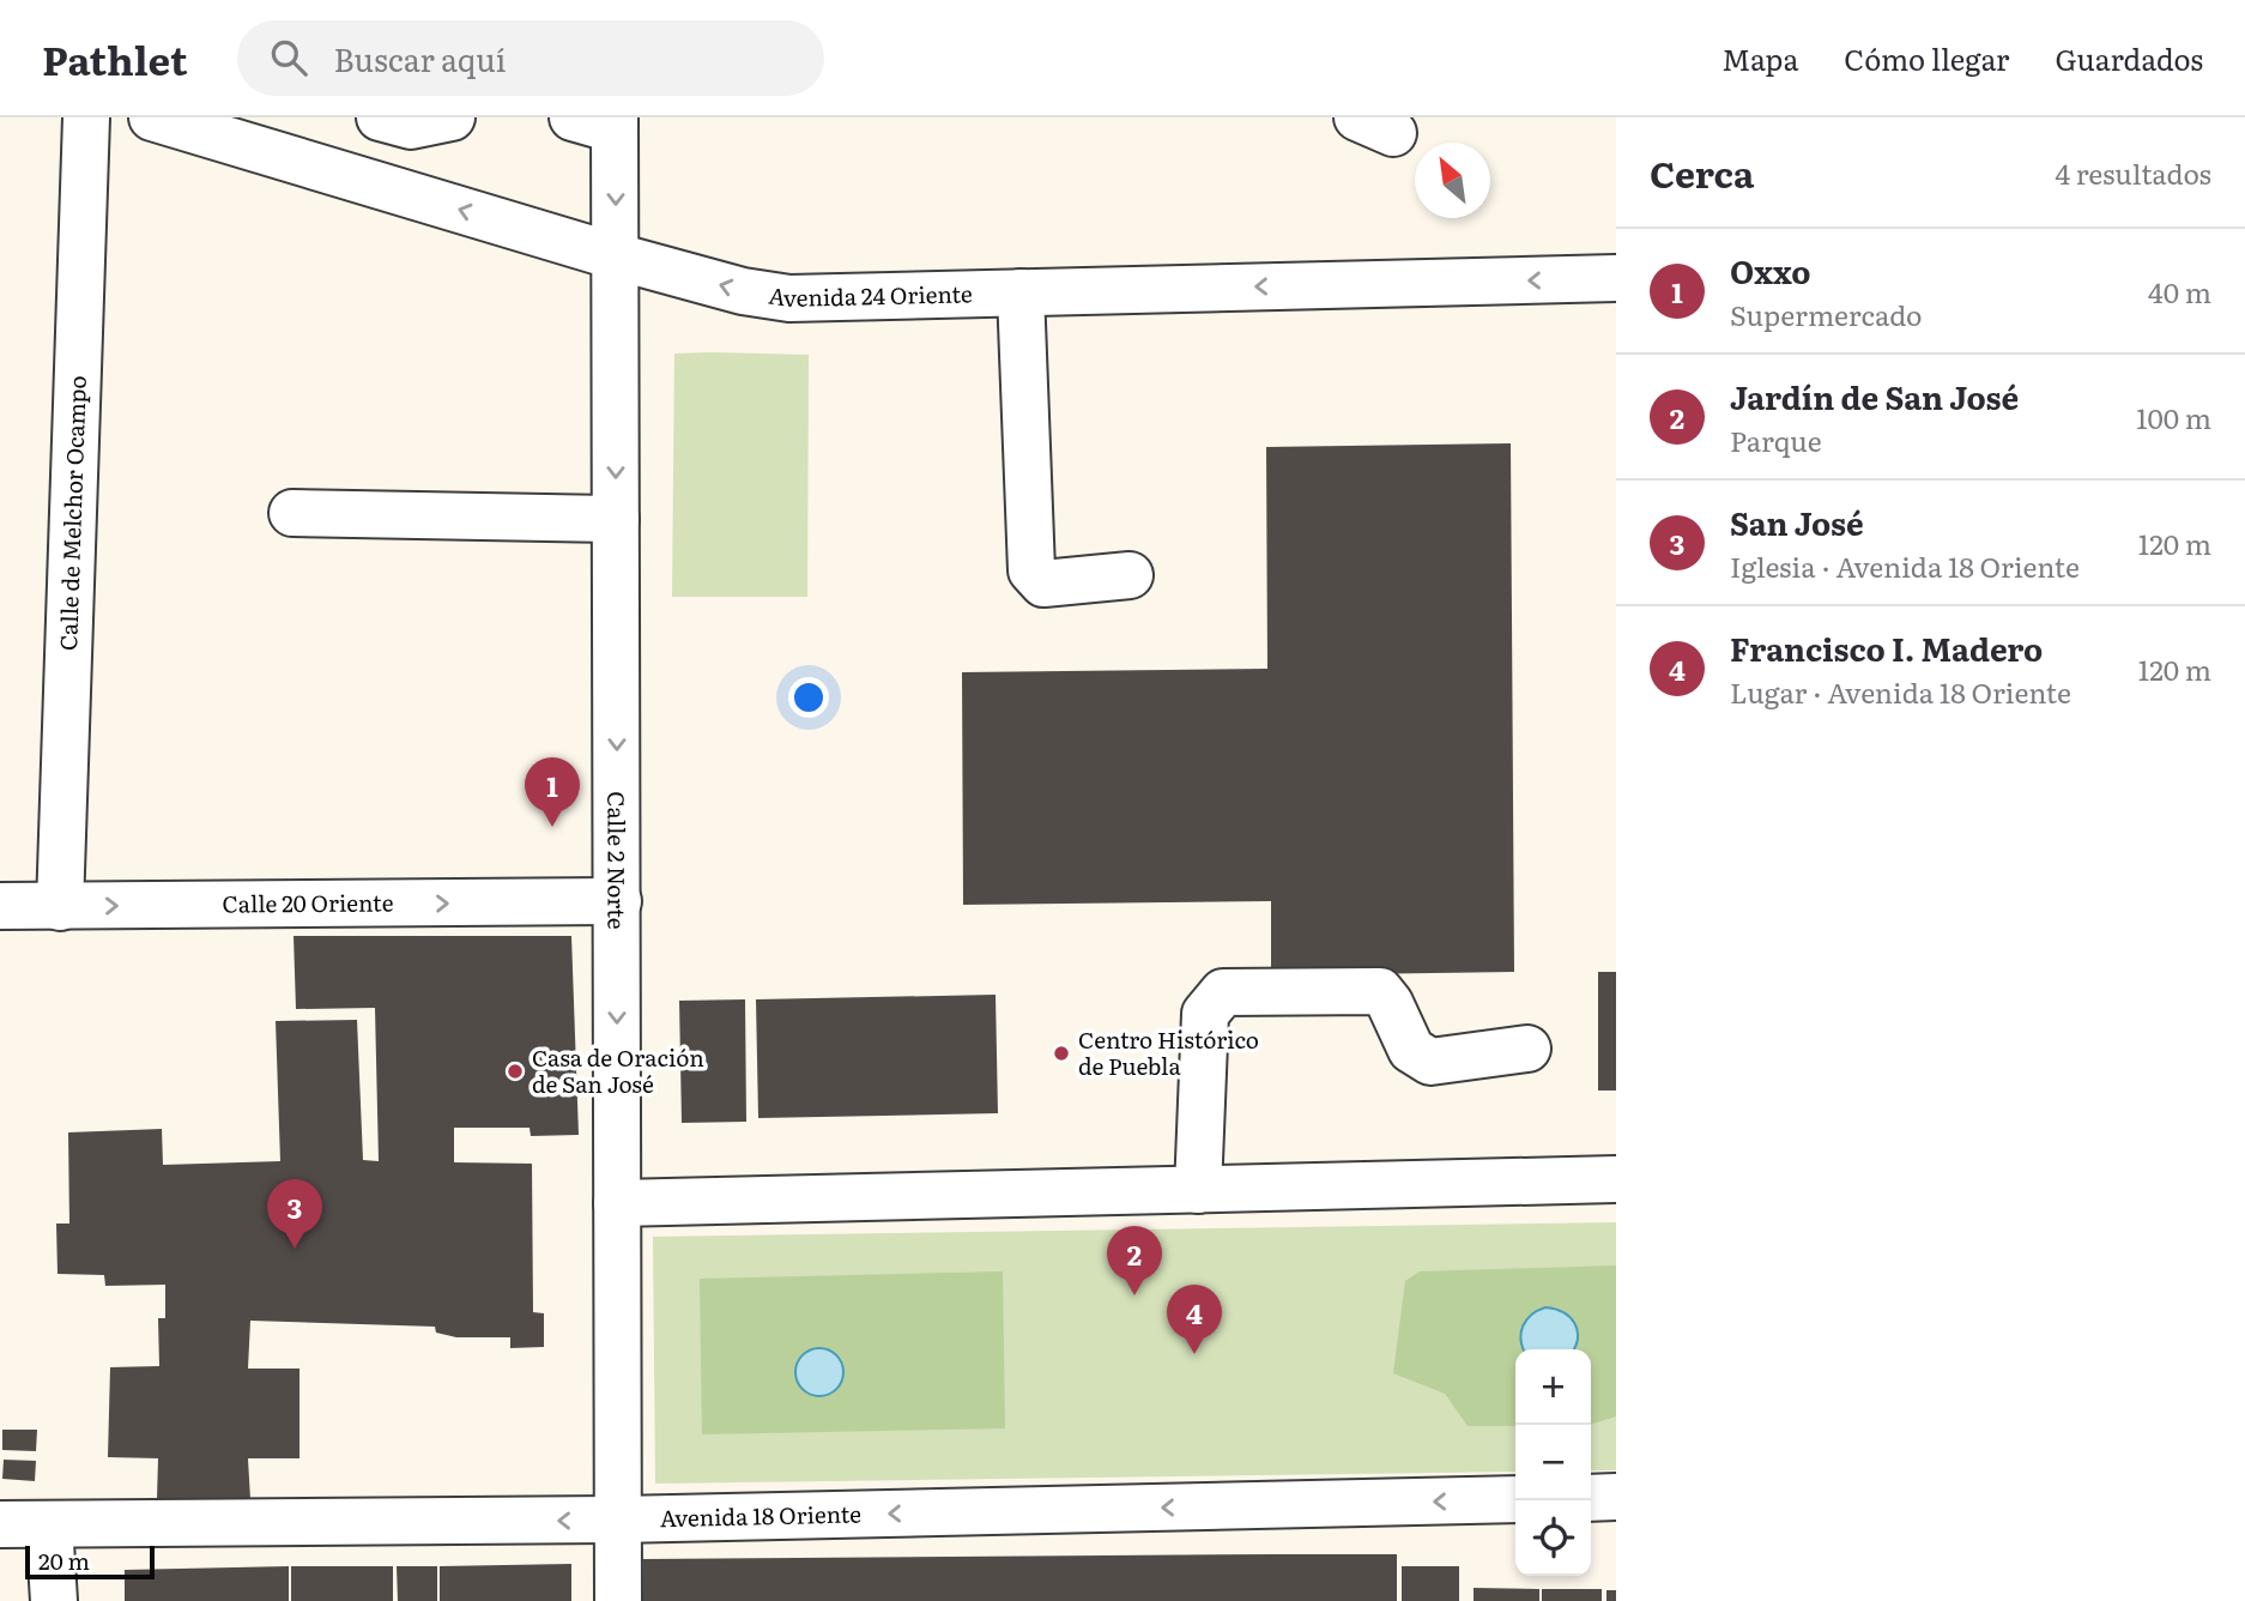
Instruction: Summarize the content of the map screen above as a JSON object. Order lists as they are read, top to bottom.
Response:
{
  "streets": {
    "street": [
      "Avenida 24 Oriente",
      "Calle de Melchor Ocampo",
      "Calle 2 Norte",
      "Calle 20 Oriente",
      "Avenida 18 Oriente"
    ]
  },
  "crossings": [
    ["Avenida 24 Oriente", "Calle 2 Norte"],
    ["Calle de Melchor Ocampo", "Calle 20 Oriente"],
    ["Calle 2 Norte", "Calle 20 Oriente"],
    ["Calle 2 Norte", "Avenida 18 Oriente"]
  ],
  "one_way": ["Avenida 24 Oriente", "Calle 2 Norte"],
  "places": ["Centro Histórico de Puebla", "Casa de Oración de San José"],
  "scale_bar": "20 m",
  "north": "top left",
  "page": {
    "header": "Pathlet",
    "search": "Buscar aquí",
    "nav": ["Mapa", "Cómo llegar", "Guardados"],
    "heading": ["Cerca", "4 resultados"],
    "list": [
      {
        "mark": "1",
        "name": "Oxxo",
        "note": "Supermercado",
        "value": "40 m"
      },
      {
        "mark": "2",
        "name": "Jardín de San José",
        "note": "Parque",
        "value": "100 m"
      },
      {
        "mark": "3",
        "name": "San José",
        "note": "Iglesia · Avenida 18 Oriente",
        "value": "120 m"
      },
      {
        "mark": "4",
        "name": "Francisco I. Madero",
        "note": "Lugar · Avenida 18 Oriente",
        "value": "120 m"
      }
    ],
    "pins": [
      "1",
      "3",
      "2",
      "4"
    ],
    "map_buttons": ["+", "−"],
    "scale": "20 m"
  }
}
